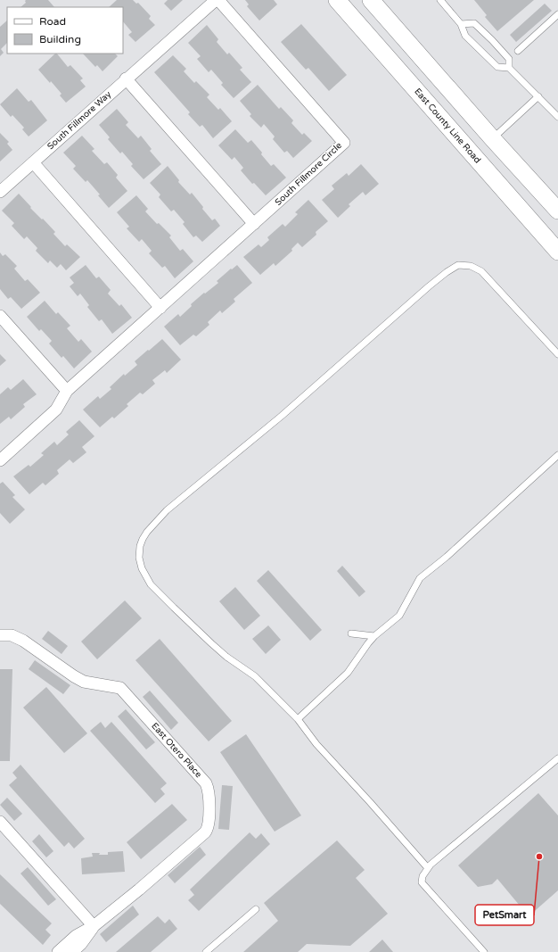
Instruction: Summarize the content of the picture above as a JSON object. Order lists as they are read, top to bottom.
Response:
{
  "streets": {
    "main road": ["East County Line Road"],
    "street": ["South Fillmore Way", "South Fillmore Circle", "East Otero Place"]
  },
  "places": ["PetSmart"],
  "legend": ["Road", "Building"]
}
